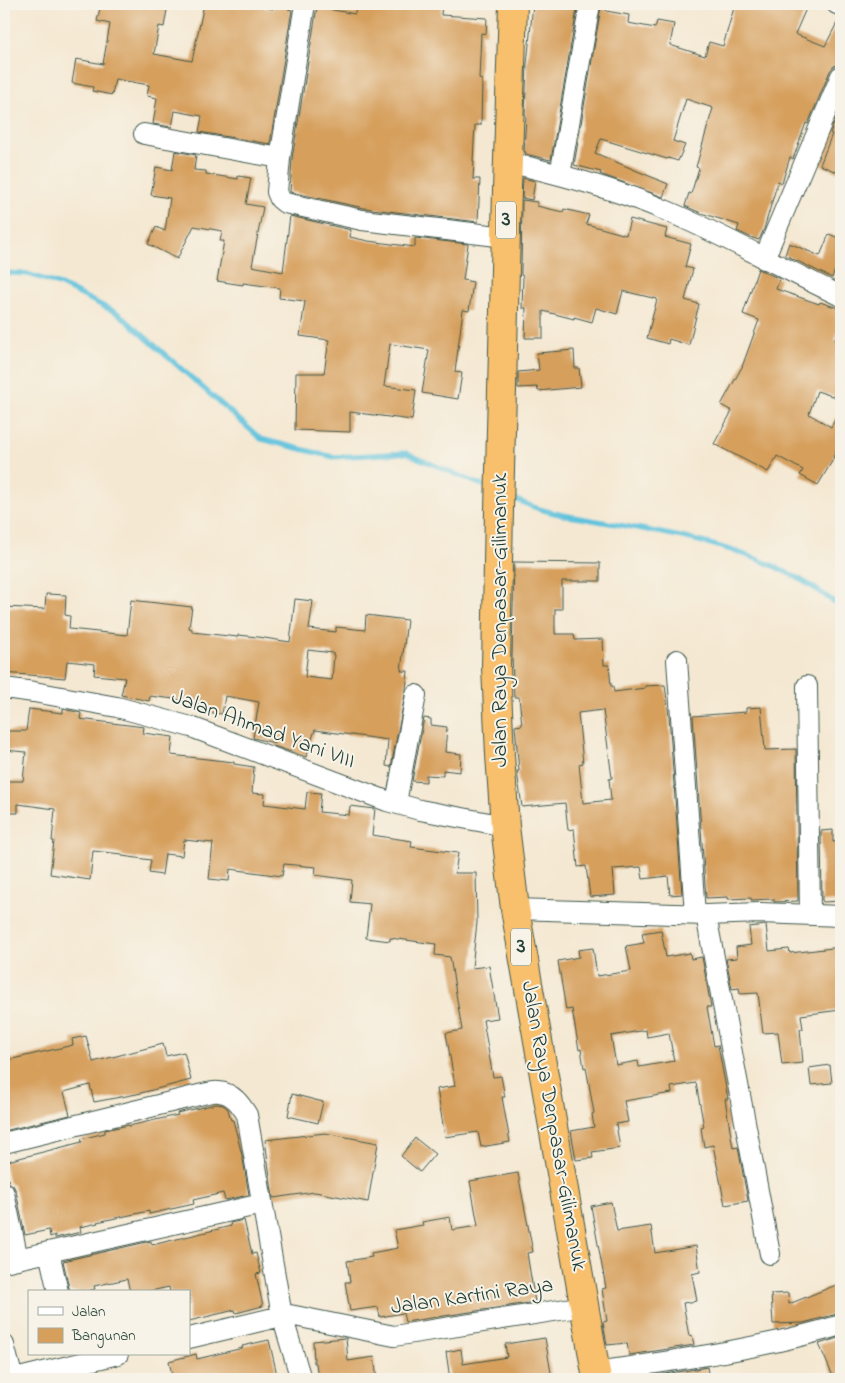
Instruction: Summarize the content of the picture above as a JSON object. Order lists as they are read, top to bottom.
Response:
{
  "streets": {
    "highway": ["3", "Jalan Raya Denpasar-Gilimanuk"],
    "street": ["Jalan Ahmad Yani VIII", "Jalan Kartini Raya"]
  },
  "crossings": [
    ["Jalan Raya Denpasar-Gilimanuk", "Jalan Ahmad Yani VIII"],
    ["Jalan Raya Denpasar-Gilimanuk", "Jalan Kartini Raya"]
  ],
  "legend": ["Jalan", "Bangunan"]
}
